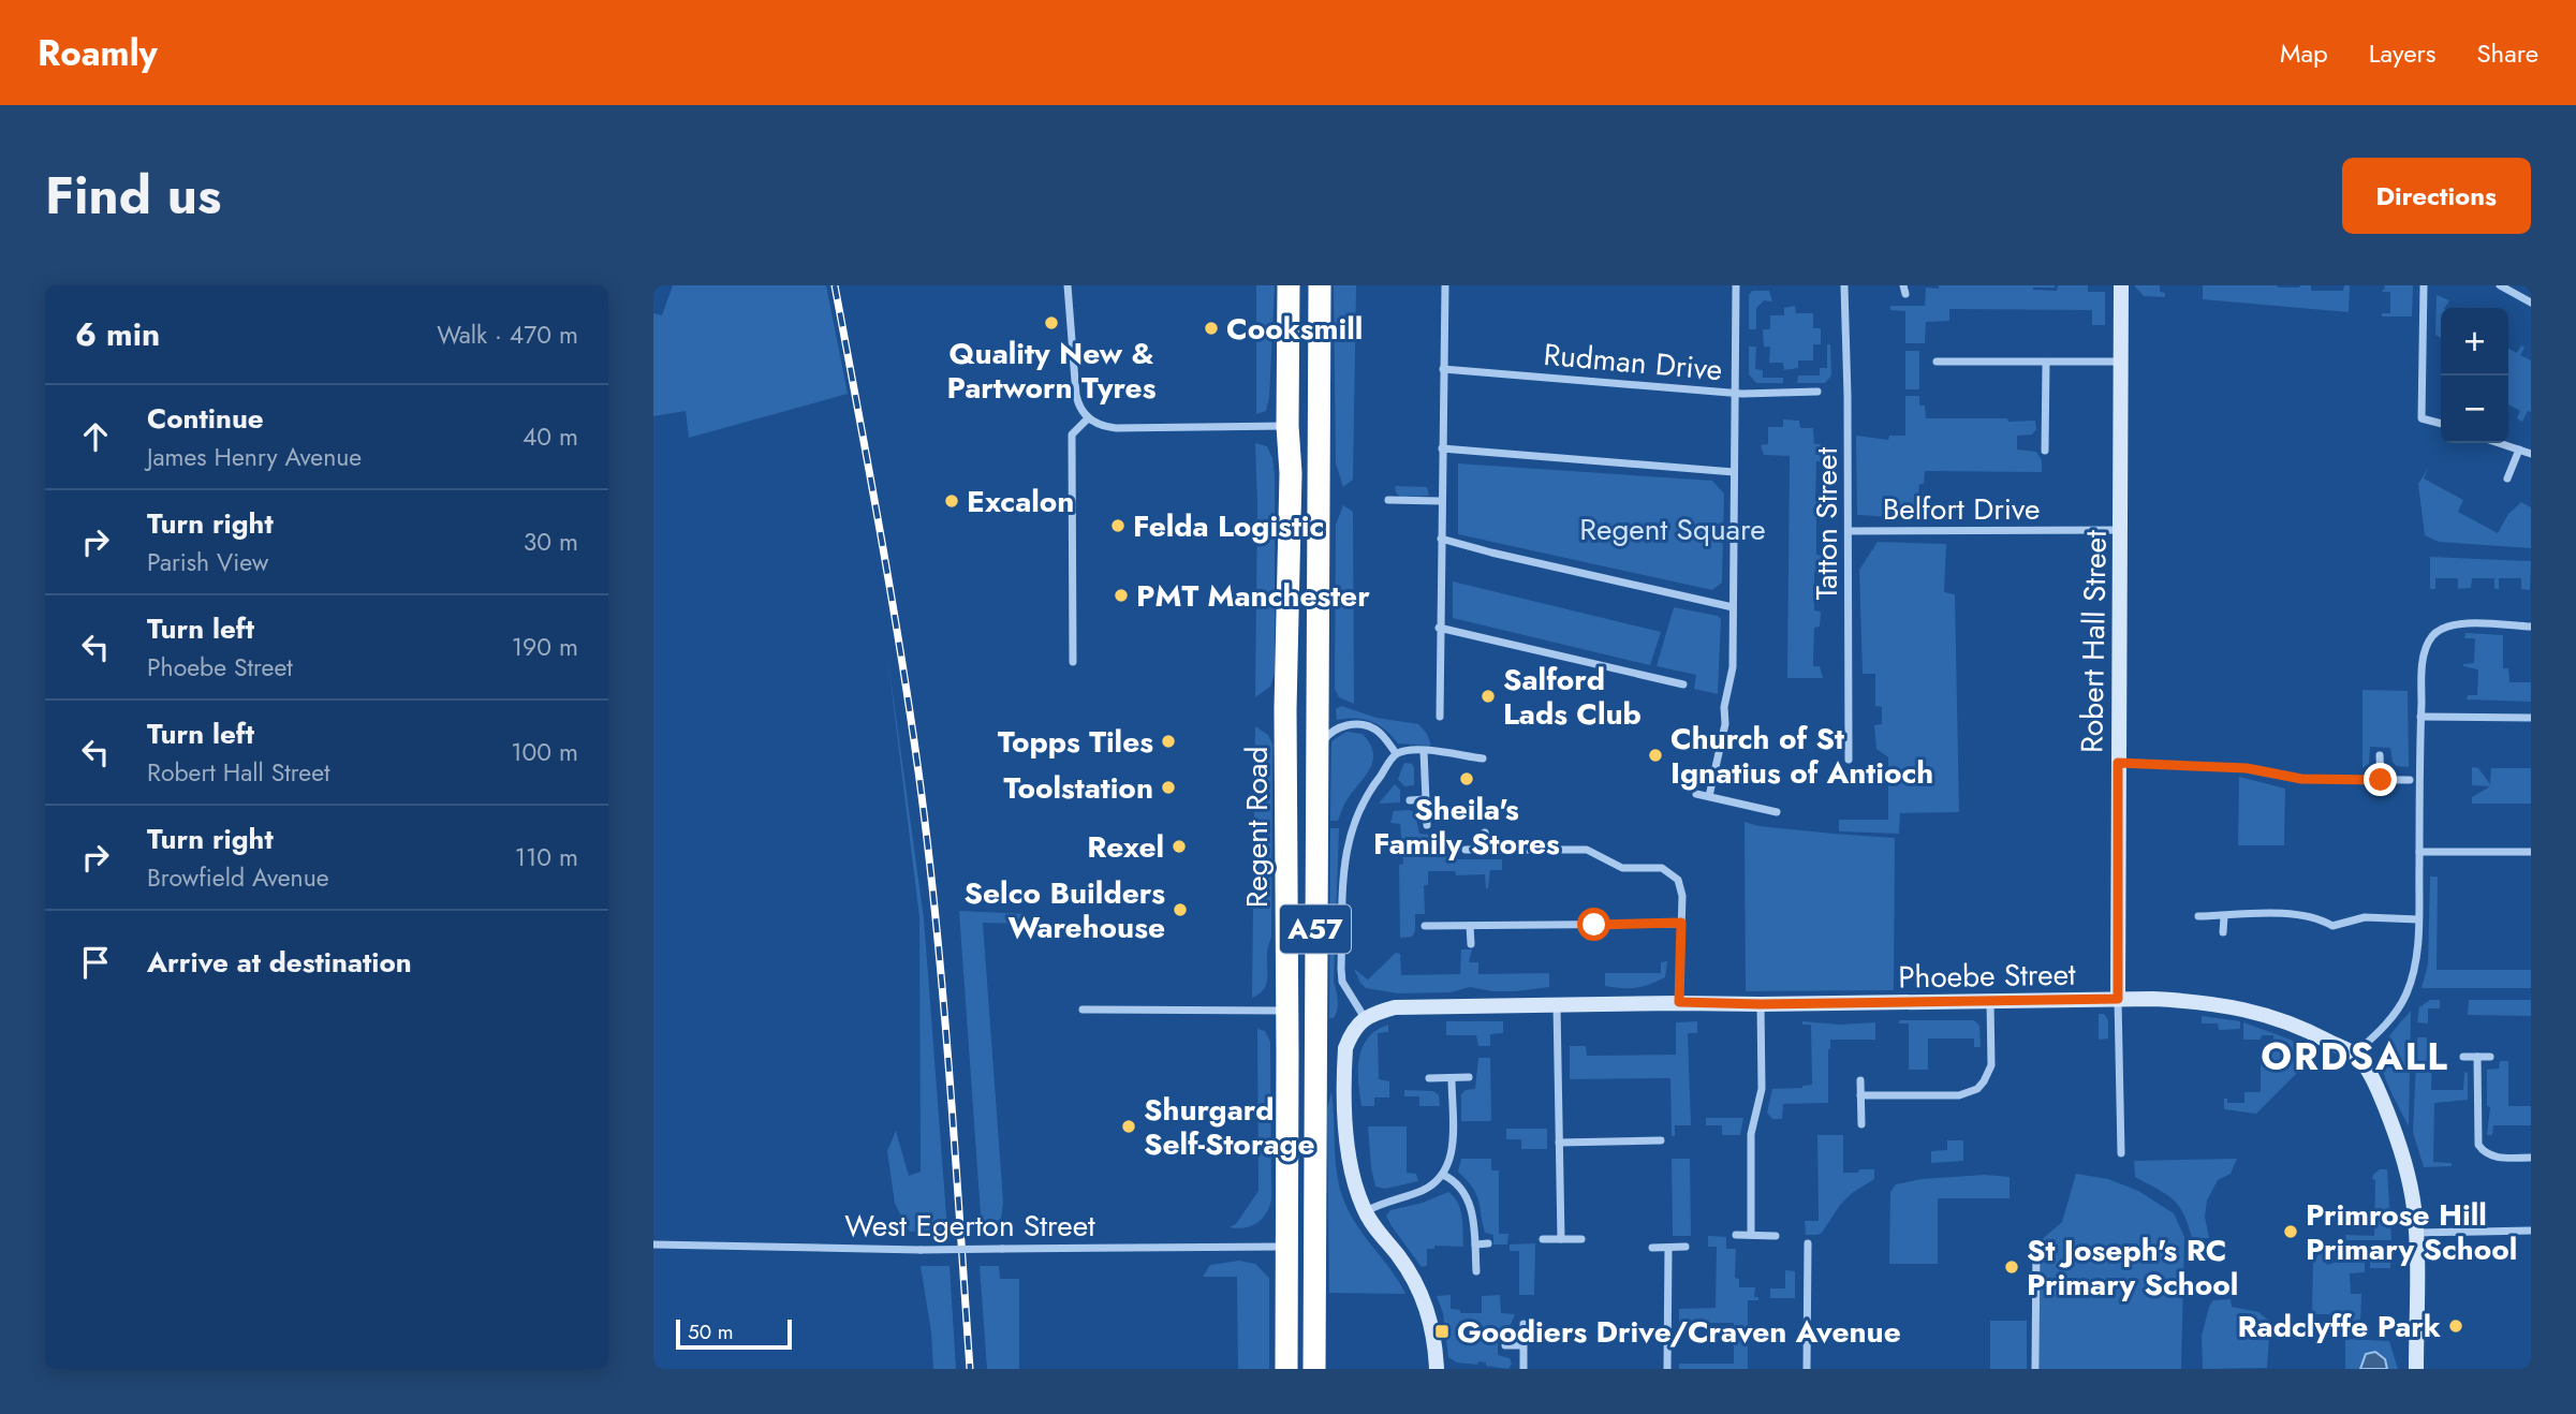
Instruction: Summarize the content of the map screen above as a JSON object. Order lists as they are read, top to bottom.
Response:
{
  "streets": {
    "highway": ["Regent Road", "A57"],
    "street": [
      "Rudman Drive",
      "Belfort Drive",
      "Tatton Street",
      "Robert Hall Street",
      "Phoebe Street",
      "West Egerton Street"
    ]
  },
  "crossings": [
    ["Belfort Drive", "Tatton Street"],
    ["Belfort Drive", "Robert Hall Street"],
    ["Robert Hall Street", "Phoebe Street"],
    ["Regent Road", "West Egerton Street"]
  ],
  "districts": ["ORDSALL"],
  "parks": ["Regent Square"],
  "places": {
    "other": [
      "Quality New & Partworn Tyres",
      "Cooksmill",
      "Excalon",
      "Felda Logistic",
      "PMT Manchester",
      "Salford Lads Club",
      "Topps Tiles",
      "Church of St Ignatius of Antioch",
      "Sheila's Family Stores",
      "Toolstation",
      "Rexel",
      "Selco Builders Warehouse",
      "Shurgard Self-Storage",
      "Primrose Hill Primary School",
      "St Joseph's RC Primary School",
      "Radclyffe Park"
    ],
    "transit": ["Goodiers Drive/Craven Avenue"]
  },
  "scale_bar": "50 m",
  "page": {
    "header": "Roamly",
    "nav": ["Map", "Layers", "Share"],
    "title": "Find us",
    "buttons": "Directions",
    "heading": ["6 min", "Walk · 470 m"],
    "map_buttons": ["+", "−"],
    "list": [
      ["Continue", "James Henry Avenue", "40 m"],
      ["Turn right", "Parish View", "30 m"],
      ["Turn left", "Phoebe Street", "190 m"],
      ["Turn left", "Robert Hall Street", "100 m"],
      ["Turn right", "Browfield Avenue", "110 m"],
      "Arrive at destination"
    ],
    "scale": "50 m"
  }
}
